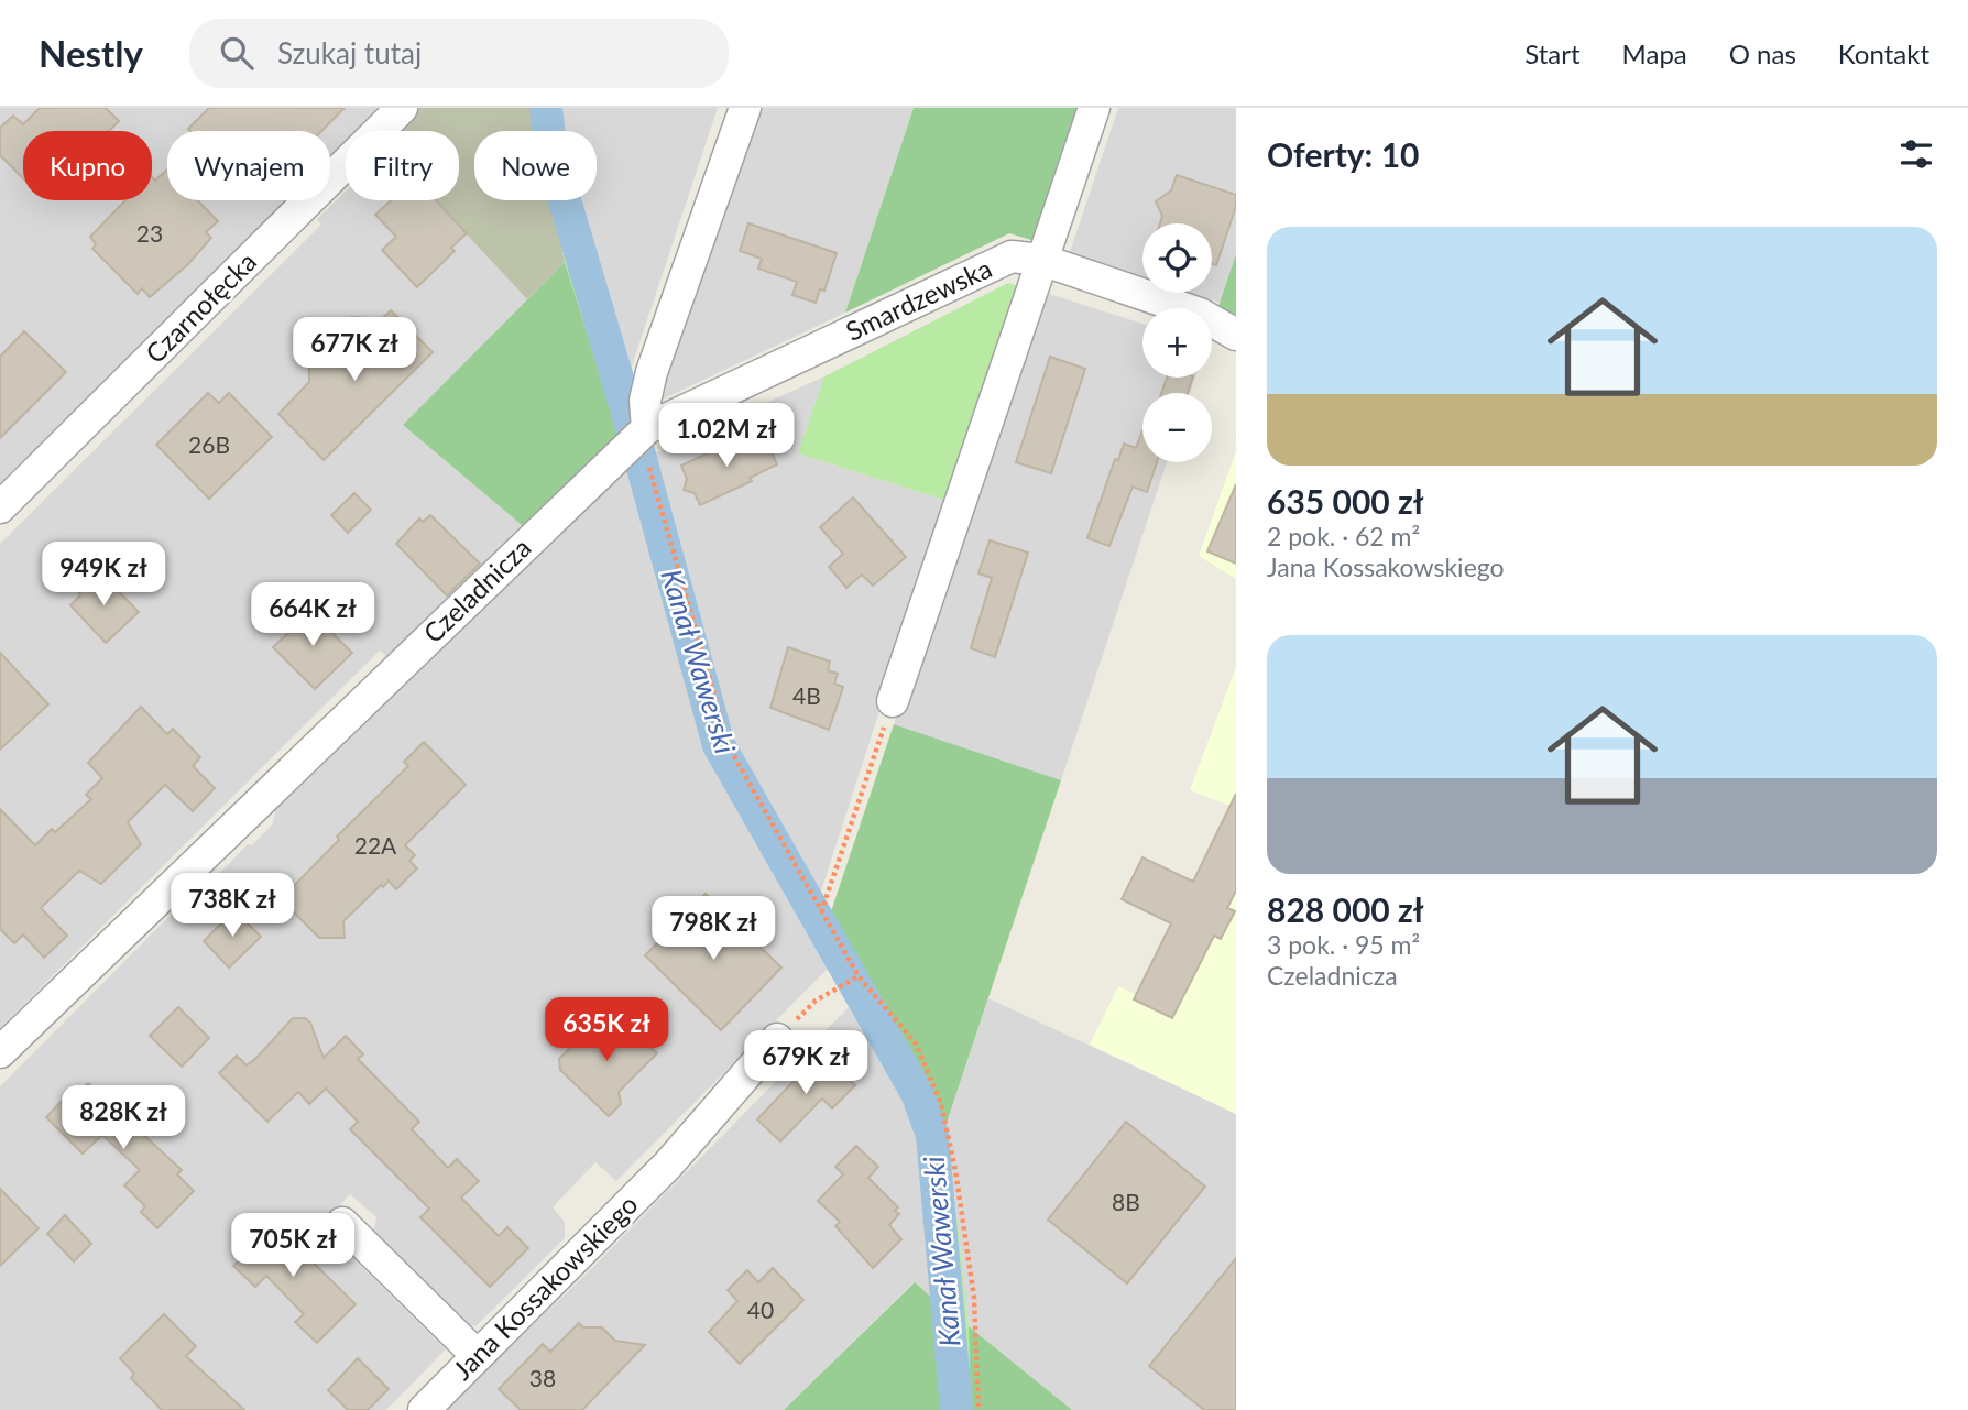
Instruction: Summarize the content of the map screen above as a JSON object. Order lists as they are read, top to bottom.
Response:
{
  "streets": {
    "street": [
      "Smardzewska",
      "Czarnołęcka",
      "Czeladnicza",
      "Jana Kossakowskiego"
    ]
  },
  "crossings": [
    ["Smardzewska", "Czeladnicza"]
  ],
  "water": ["Kanał Wawerski"],
  "house_numbers": [
    "23",
    "26B",
    "4B",
    "22A",
    "8B",
    "40",
    "38"
  ],
  "page": {
    "header": "Nestly",
    "search": "Szukaj tutaj",
    "nav": [
      "Start",
      "Mapa",
      "O nas",
      "Kontakt"
    ],
    "heading": "Oferty: 10",
    "chip": [
      "Kupno",
      "Wynajem",
      "Filtry",
      "Nowe"
    ],
    "list": [
      {
        "name": "635 000 zł",
        "note": "2 pok. · 62 m² · Jana Kossakowskiego"
      },
      {
        "name": "828 000 zł",
        "note": "3 pok. · 95 m² · Czeladnicza"
      }
    ],
    "map_buttons": ["+", "−"],
    "price": [
      "677K zł",
      "1.02M zł",
      "949K zł",
      "664K zł",
      "738K zł",
      "798K zł",
      "635K zł",
      "679K zł",
      "828K zł",
      "705K zł"
    ]
  }
}
